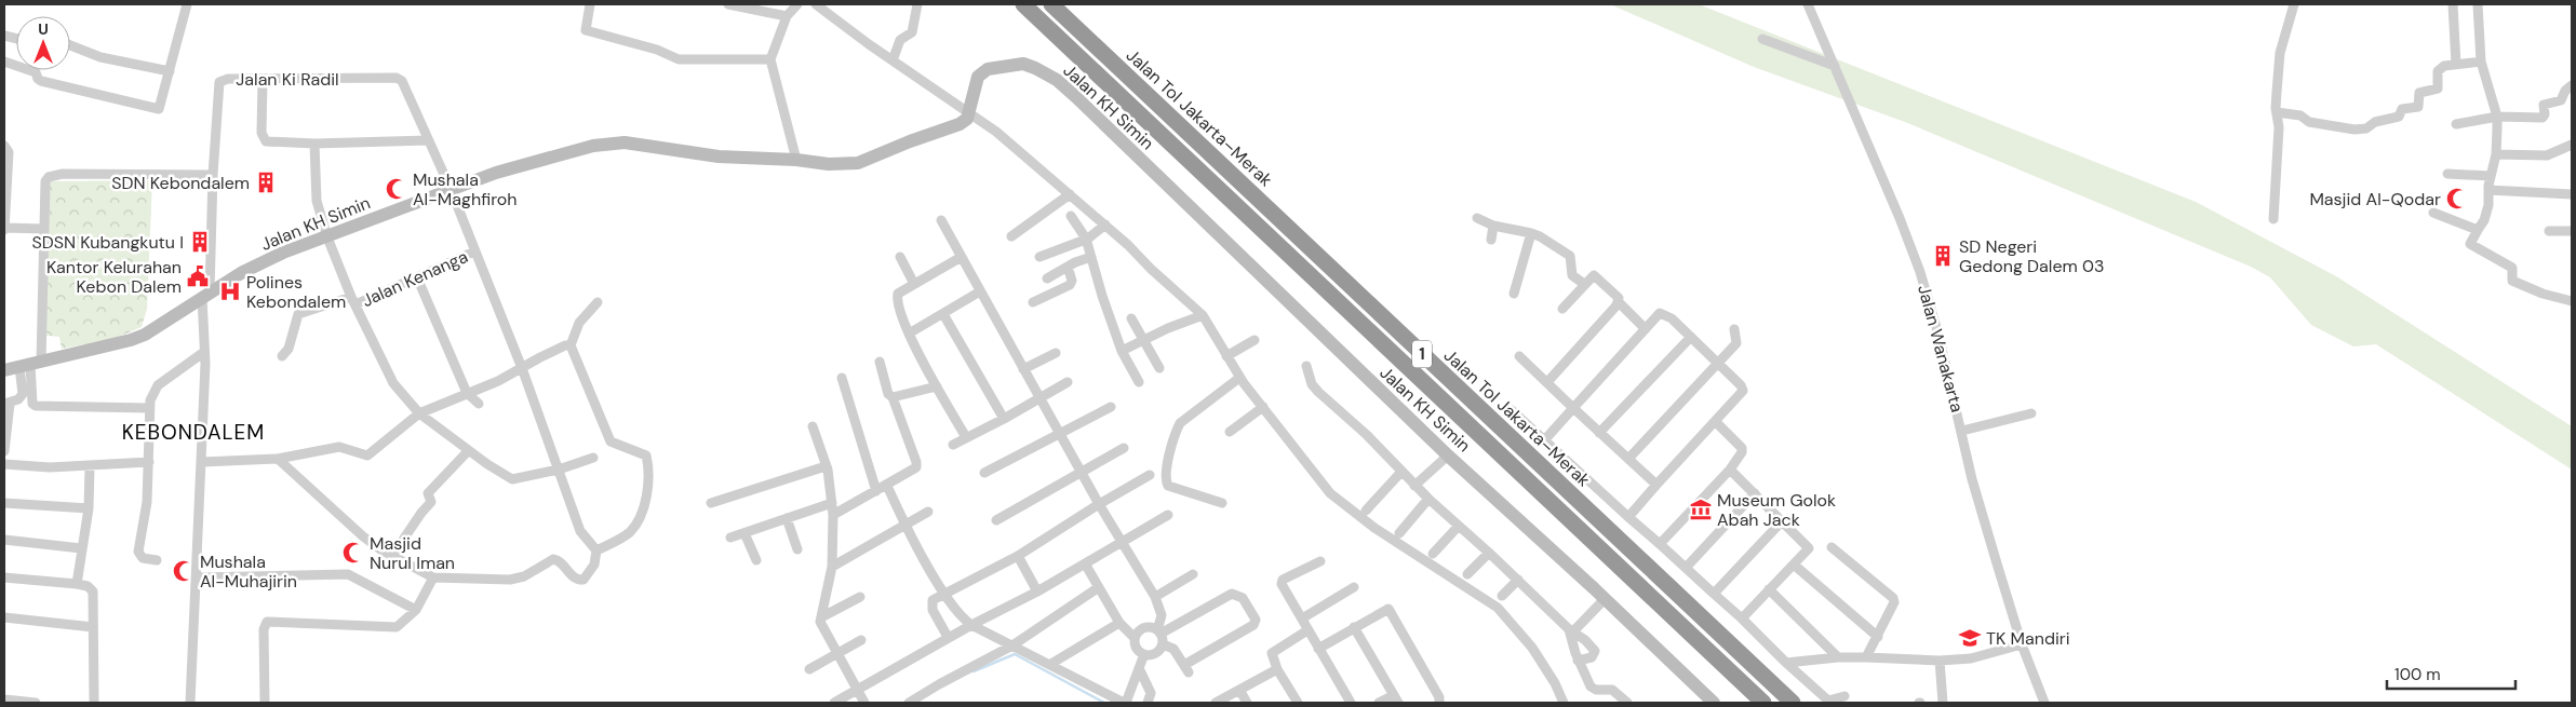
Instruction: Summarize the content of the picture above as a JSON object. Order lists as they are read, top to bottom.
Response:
{
  "streets": {
    "highway": ["Jalan Tol Jakarta–Merak", "1"],
    "street": [
      "Jalan Ki Radil",
      "Jalan KH Simin",
      "Jalan Kenanga",
      "Jalan Wanakarta"
    ]
  },
  "crossings": [
    ["Jalan Ki Radil", "Jalan KH Simin"]
  ],
  "districts": ["KEBONDALEM"],
  "places": {
    "building": ["SDN Kebondalem", "SDSN Kubangkutu I", "SD Negeri Gedong Dalem 03"],
    "mosque": [
      "Mushala Al-Maghfiroh",
      "Masjid Al-Qodar",
      "Masjid Nurul Iman",
      "Mushala Al-Muhajirin"
    ],
    "public building": ["Kantor Kelurahan Kebon Dalem"],
    "hospital": ["Polines Kebondalem"],
    "museum": ["Museum Golok Abah Jack"],
    "school or university": ["TK Mandiri"]
  },
  "scale_bar": "100 m",
  "north": "top"
}
